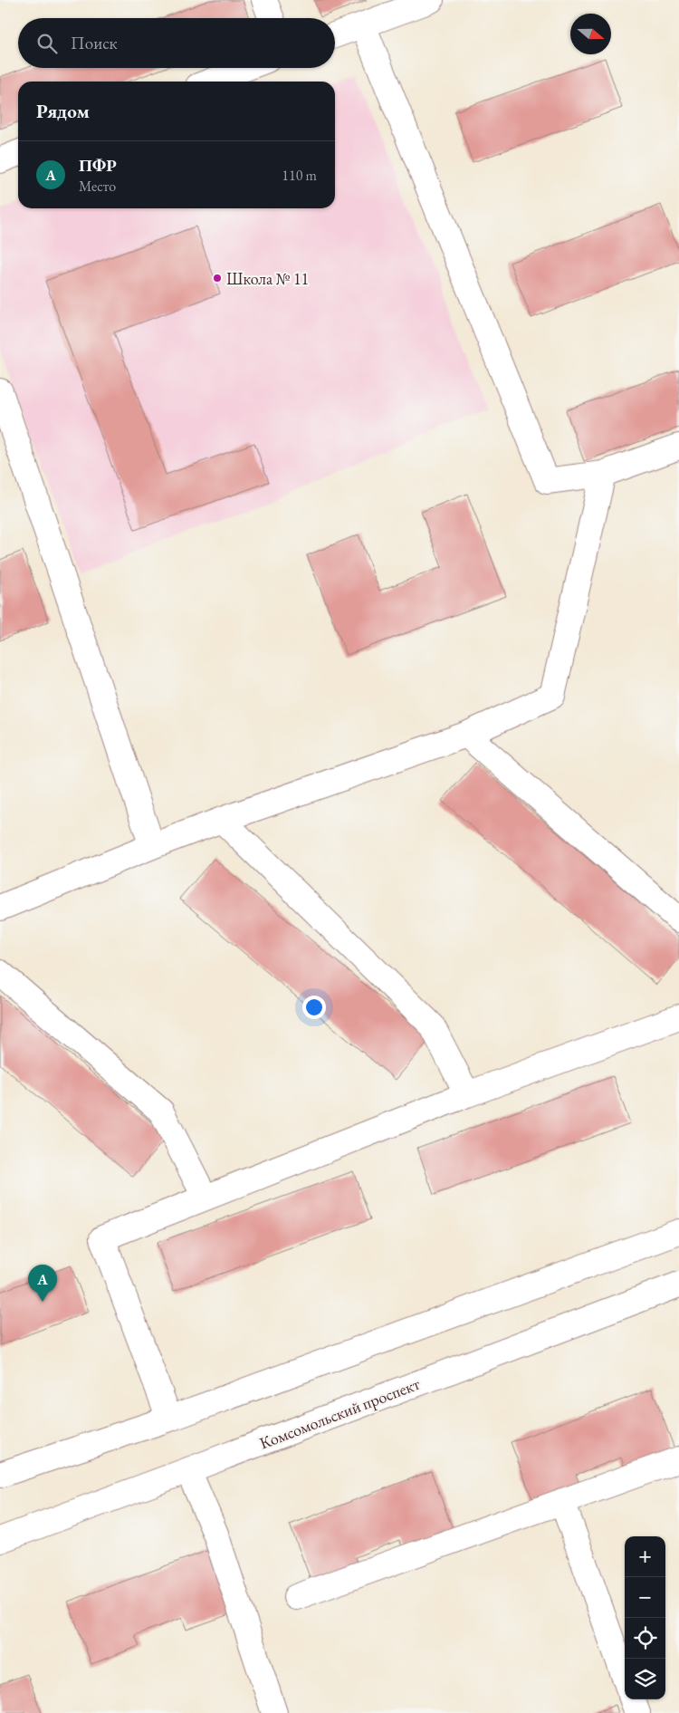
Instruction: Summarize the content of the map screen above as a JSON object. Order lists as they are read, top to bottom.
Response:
{
  "streets": {
    "main road": ["Комсомольский проспект"]
  },
  "places": ["Школа № 11"],
  "north": "right",
  "page": {
    "search": "Поиск",
    "heading": "Рядом",
    "list": [
      {
        "mark": "A",
        "name": "ПФР",
        "note": "Место",
        "value": "110 m"
      }
    ],
    "pins": "A",
    "map_buttons": ["+", "−"]
  }
}
